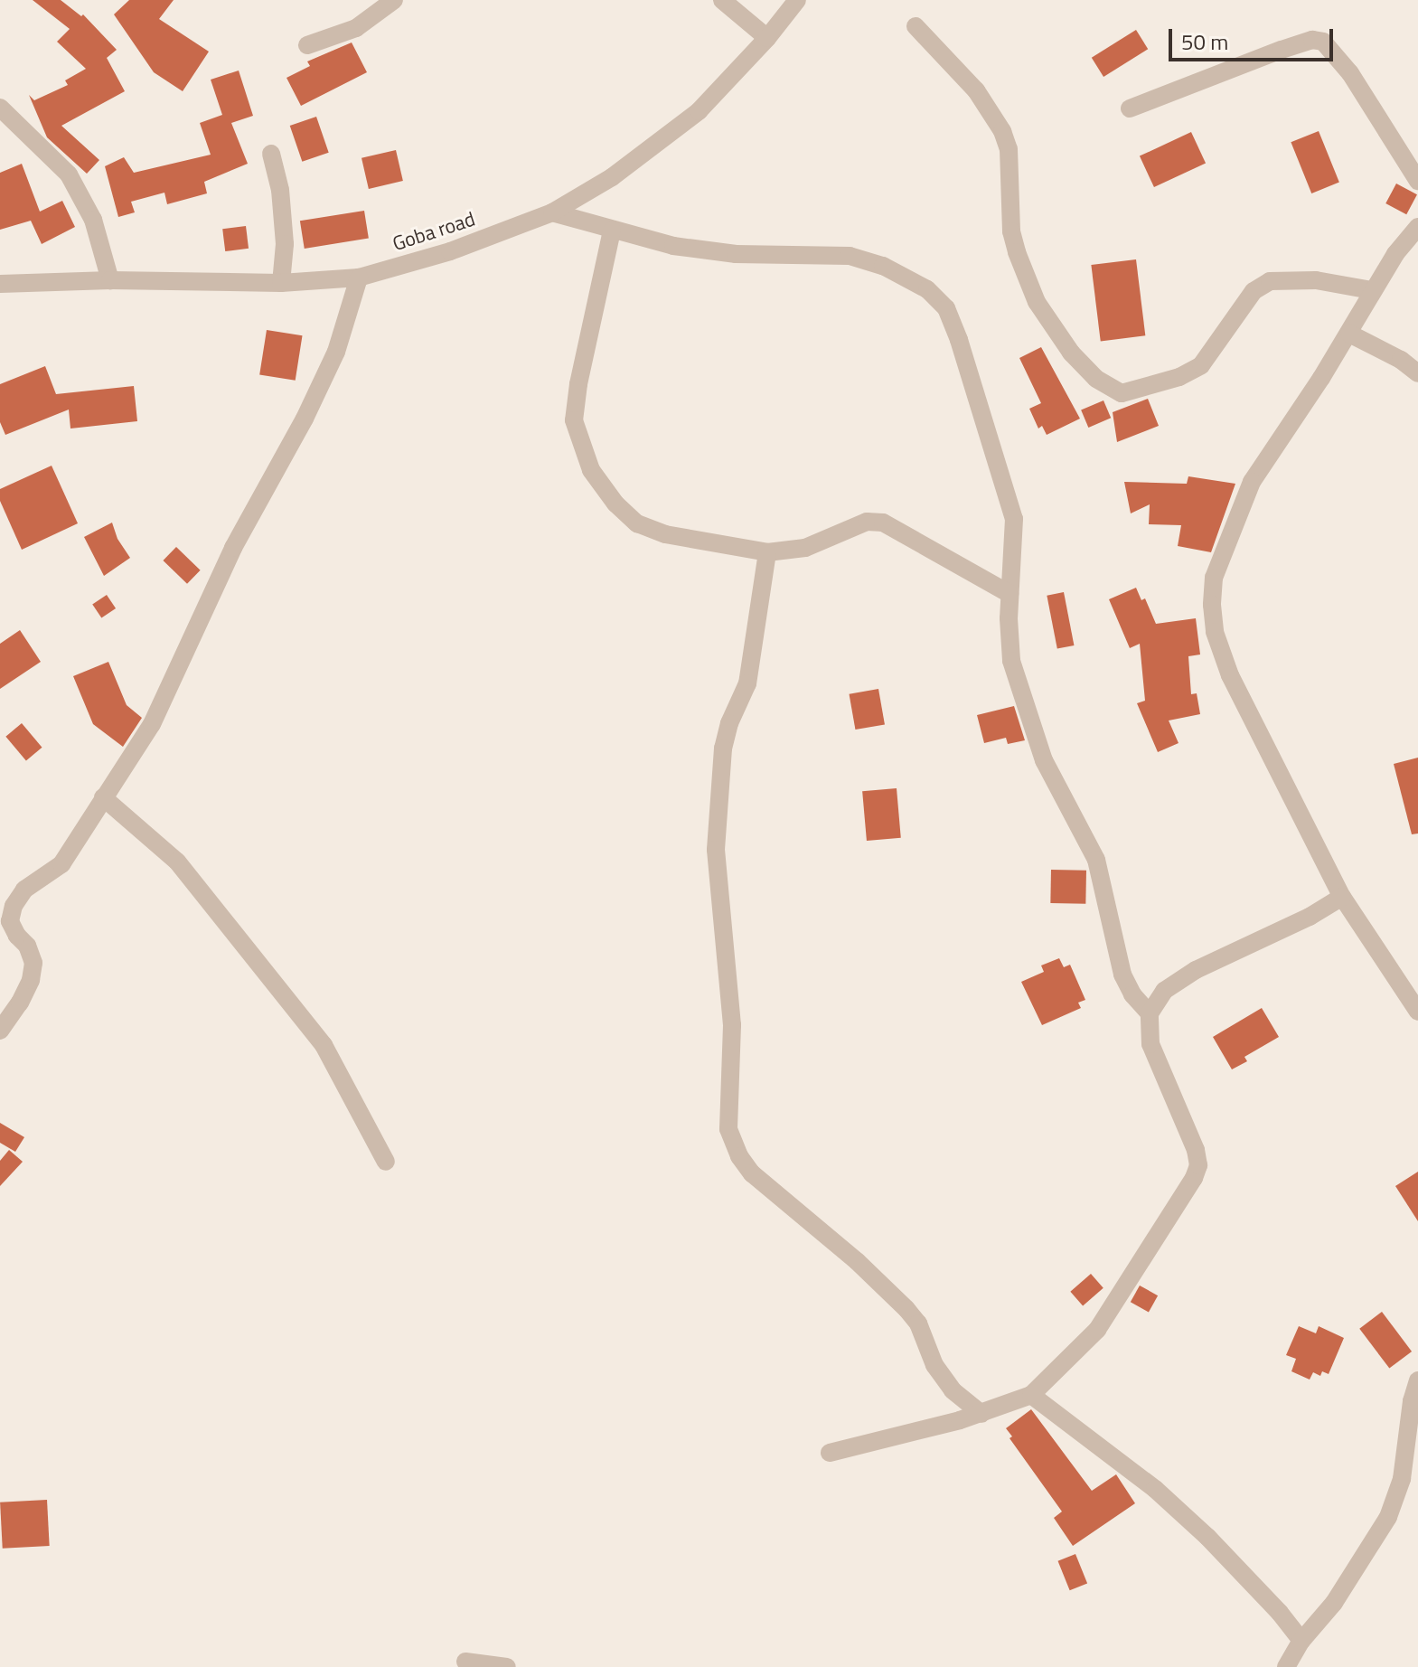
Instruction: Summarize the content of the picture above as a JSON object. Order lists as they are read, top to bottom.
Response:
{
  "streets": {
    "street": ["Goba road"]
  },
  "scale_bar": "50 m"
}
